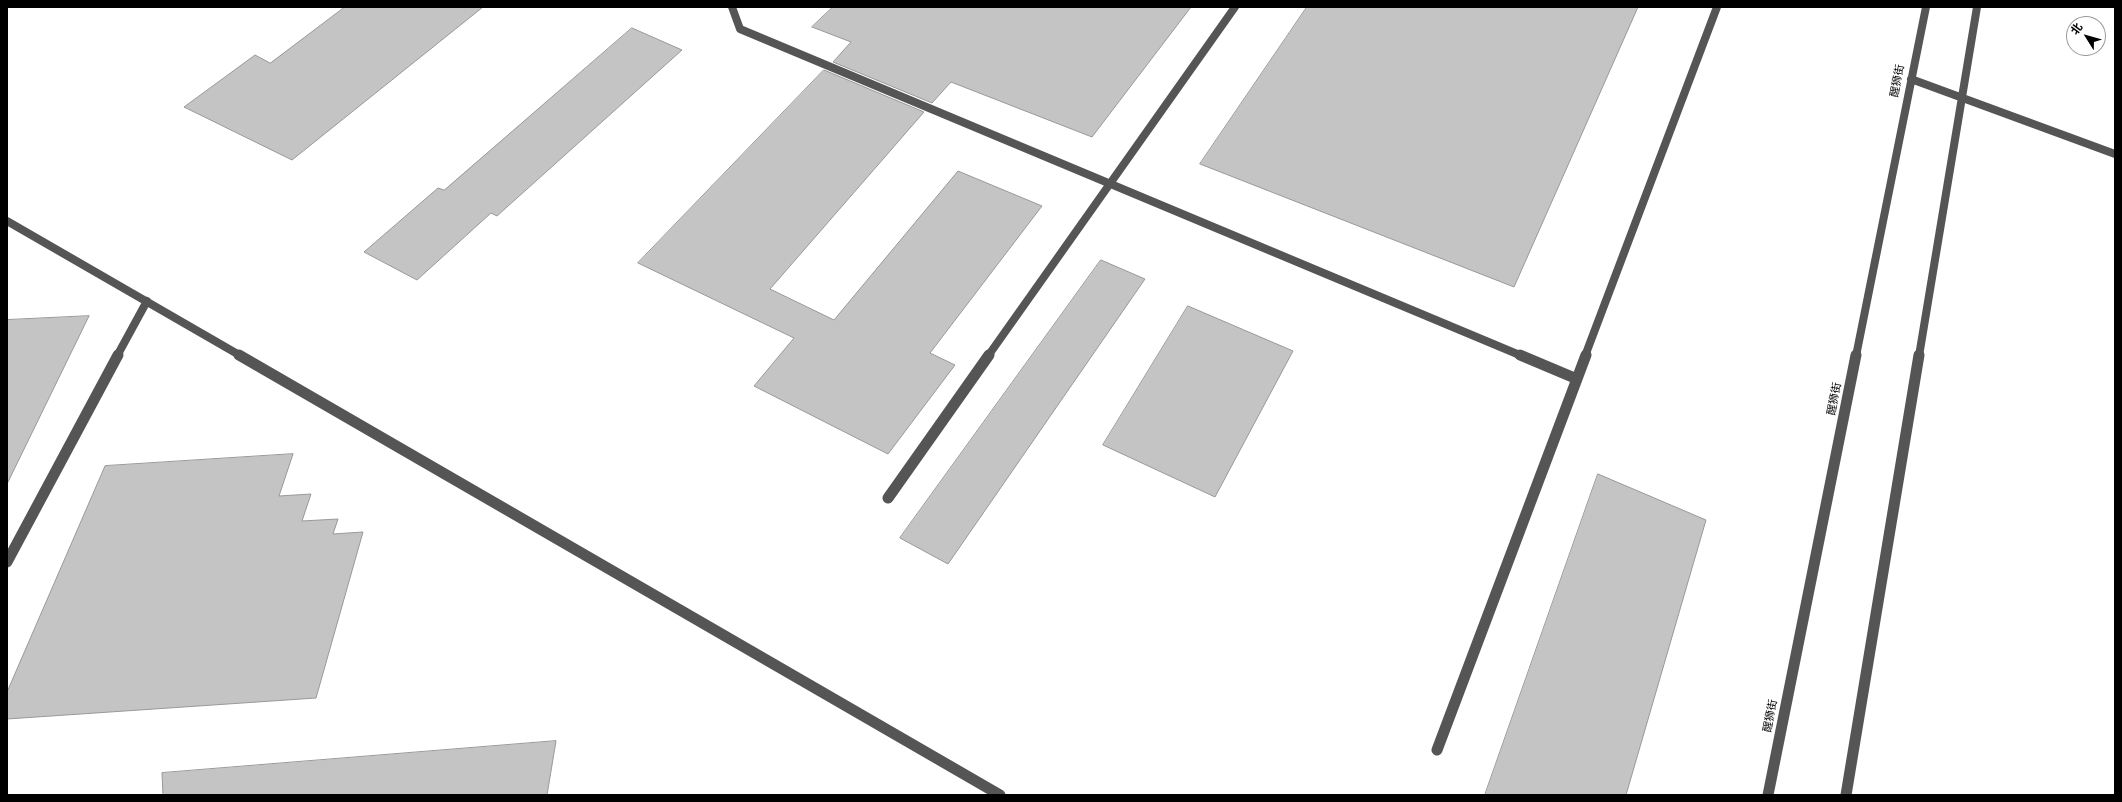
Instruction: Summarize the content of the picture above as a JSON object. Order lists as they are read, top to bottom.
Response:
{
  "streets": {
    "street": ["醒狮街"]
  },
  "north": "top left"
}
